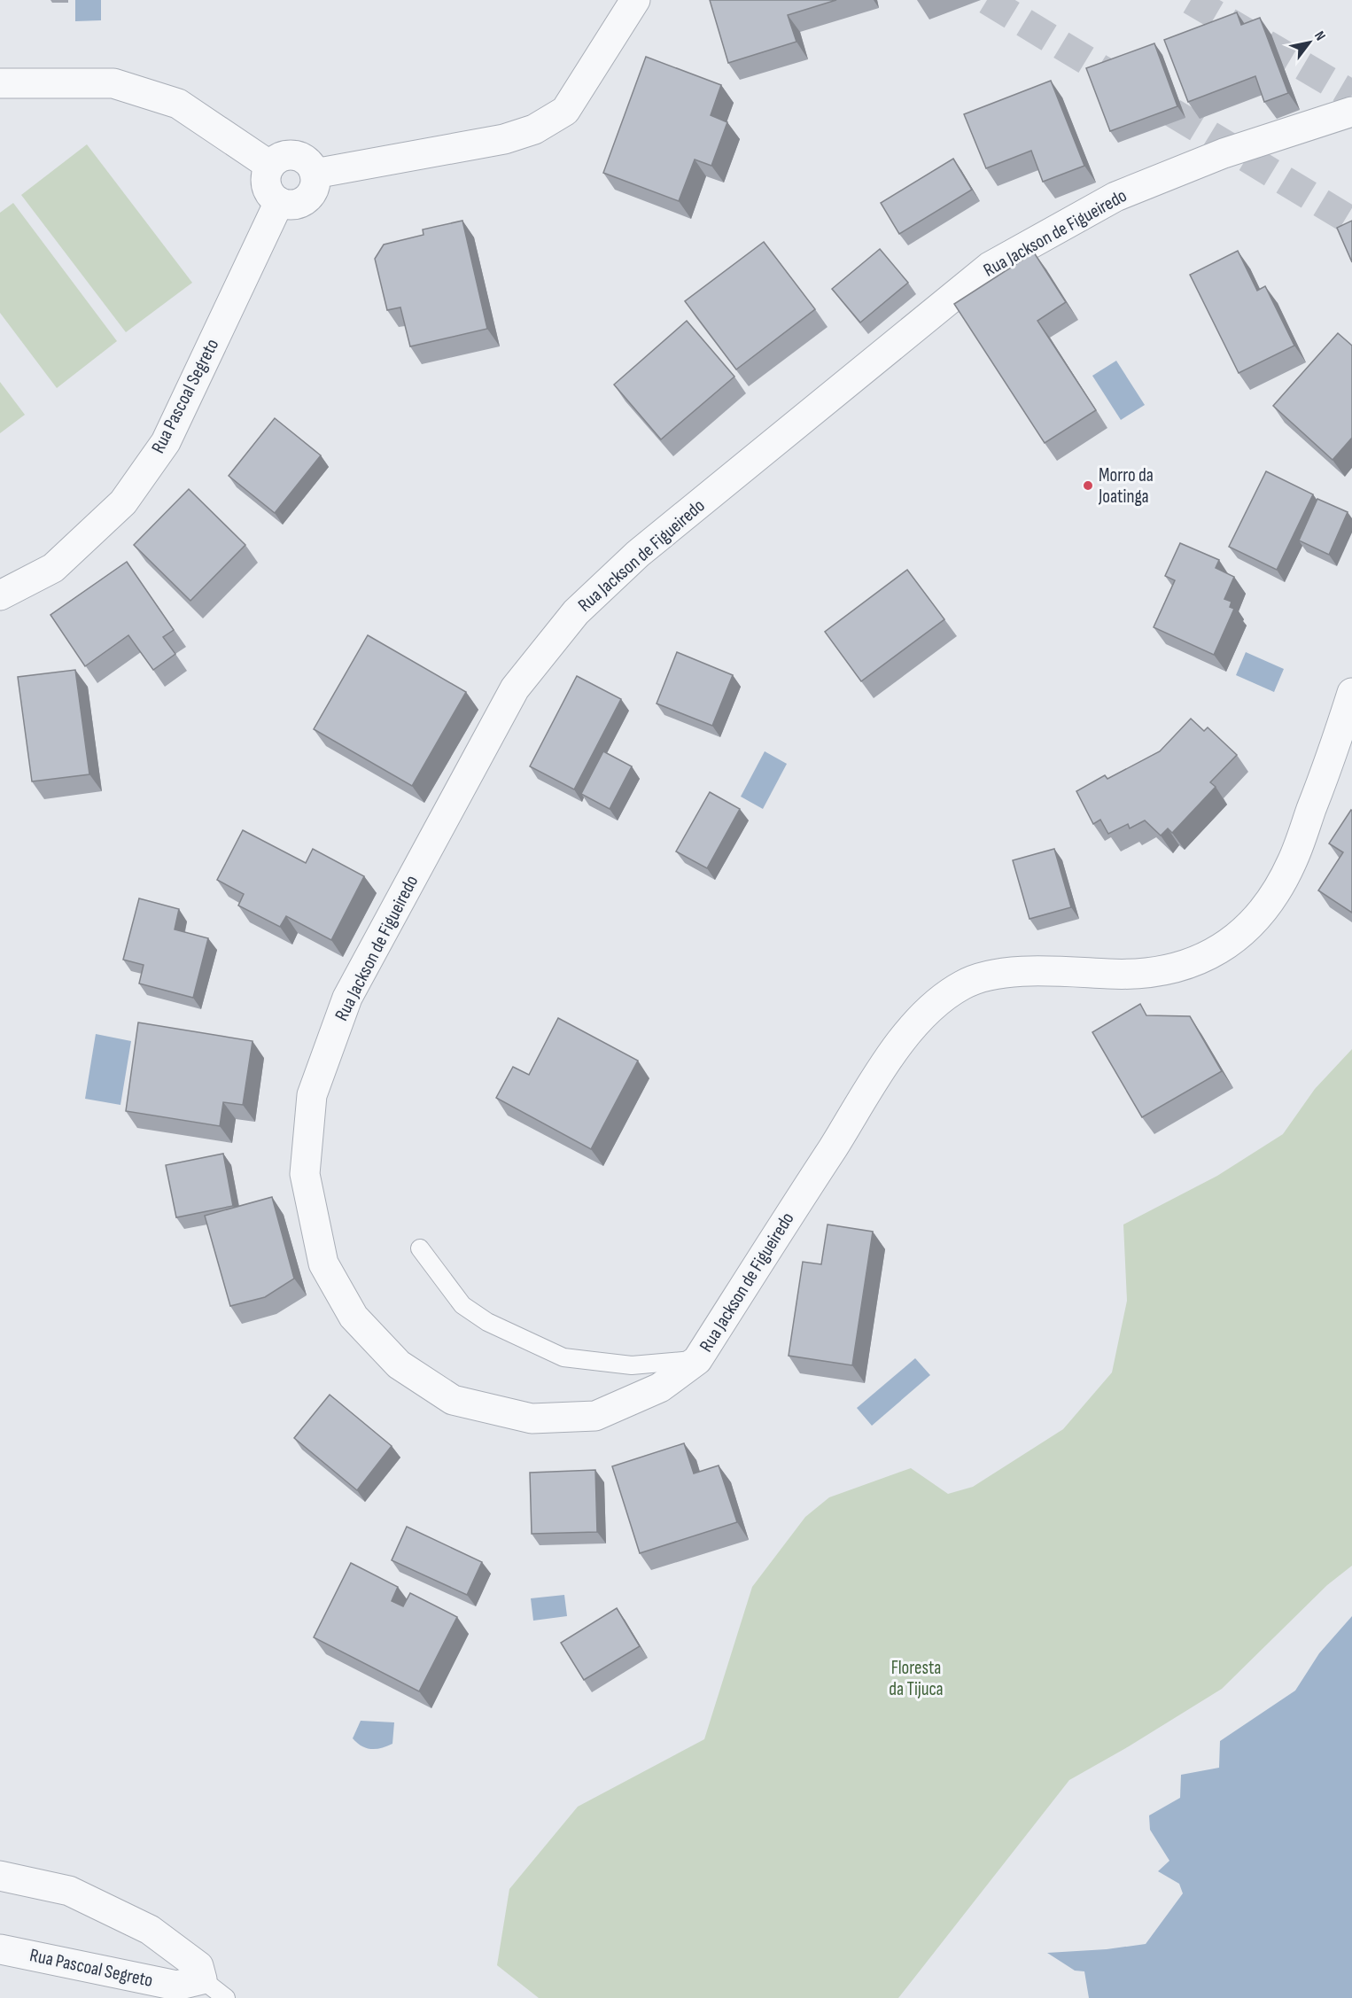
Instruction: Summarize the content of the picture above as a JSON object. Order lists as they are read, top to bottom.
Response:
{
  "streets": {
    "street": ["Rua Jackson de Figueiredo", "Rua Pascoal Segreto"]
  },
  "parks": ["Floresta da Tijuca"],
  "places": ["Morro da Joatinga"],
  "north": "top right"
}
